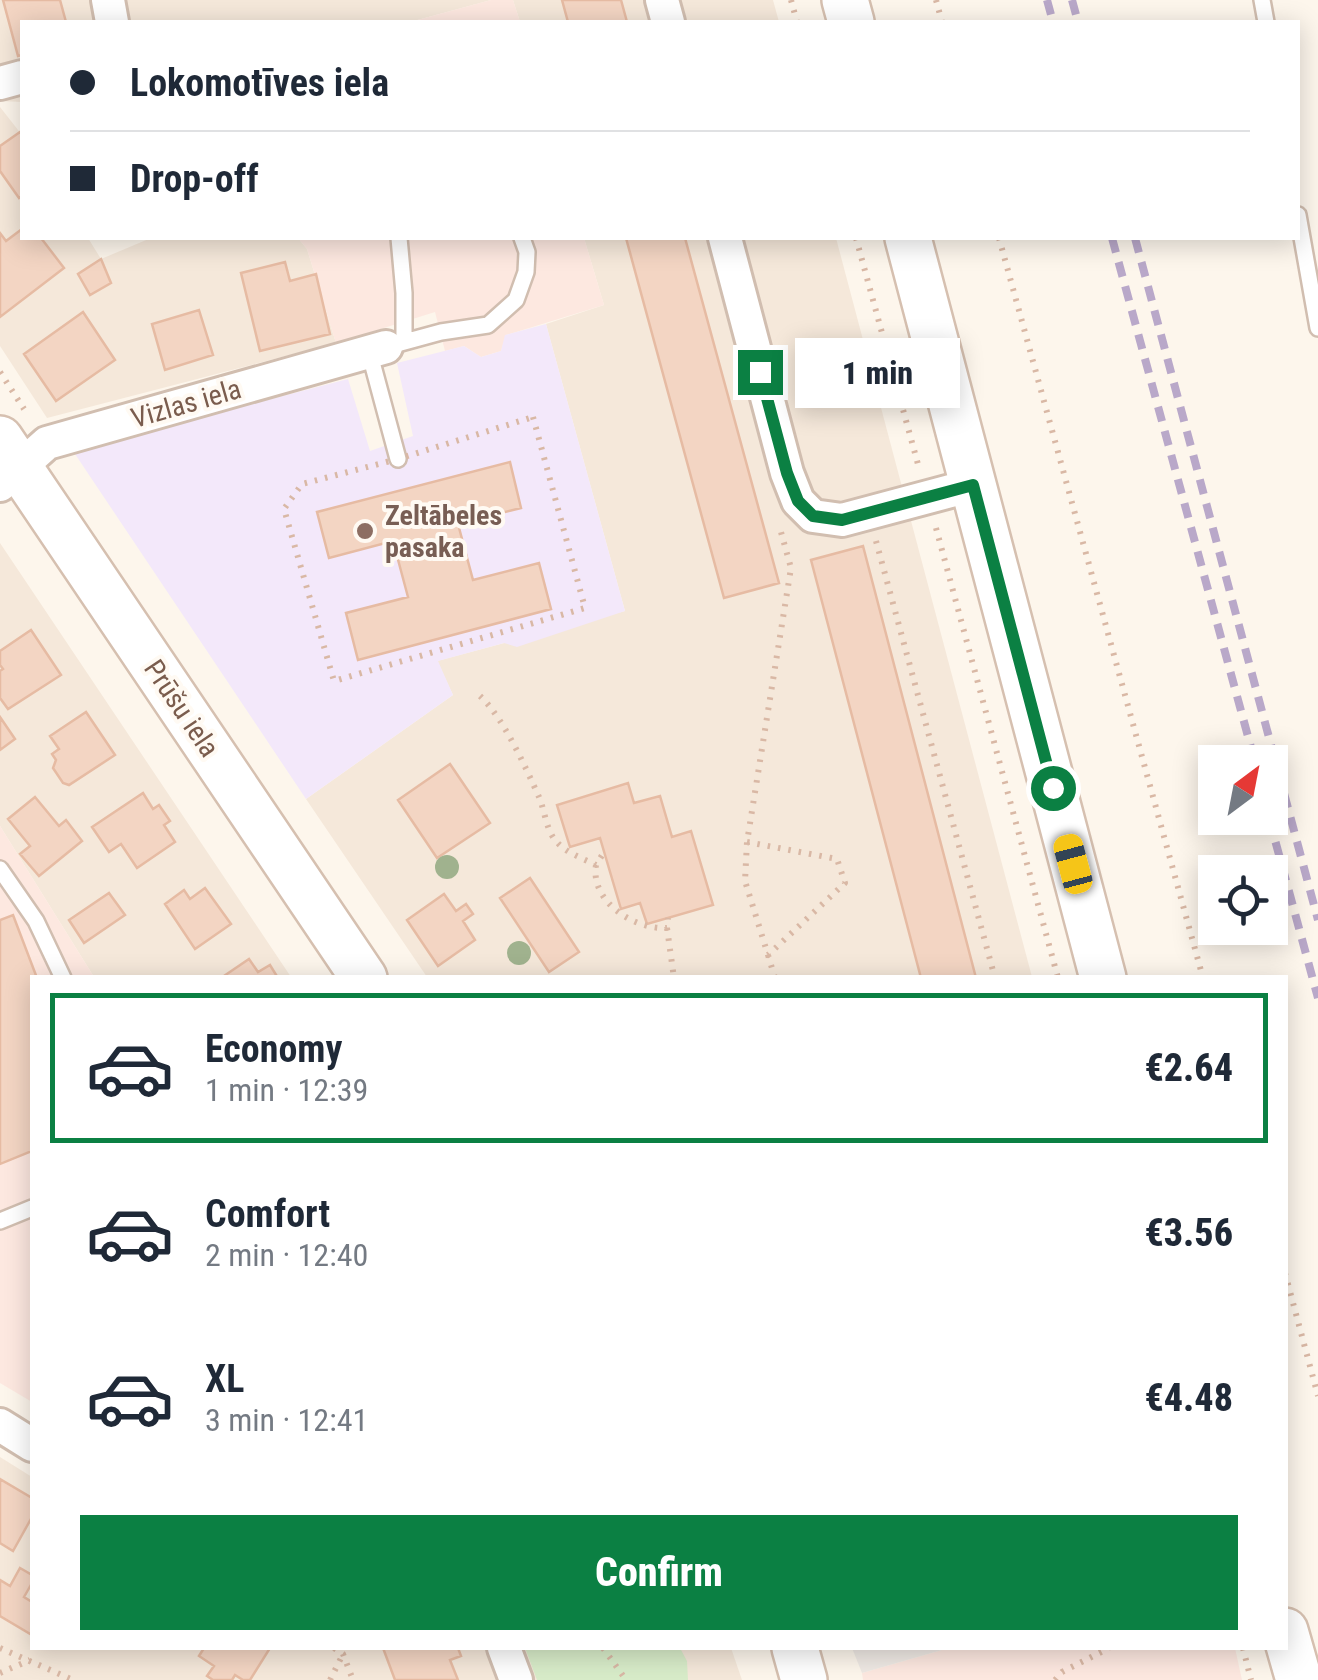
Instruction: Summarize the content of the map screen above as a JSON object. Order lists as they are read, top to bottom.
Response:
{
  "streets": {
    "street": ["Vizlas iela", "Prūšu iela"]
  },
  "crossings": [
    ["Vizlas iela", "Prūšu iela"]
  ],
  "places": ["Zeltābeles pasaka"],
  "north": "top right",
  "page": {
    "banner": ["Lokomotīves iela", "Drop-off"],
    "bubble": "1 min",
    "list": [
      {
        "name": "Economy",
        "note": "1 min · 12:39",
        "value": "€2.64"
      },
      {
        "name": "Comfort",
        "note": "2 min · 12:40",
        "value": "€3.56"
      },
      {
        "name": "XL",
        "note": "3 min · 12:41",
        "value": "€4.48"
      }
    ],
    "buttons": "Confirm"
  }
}
